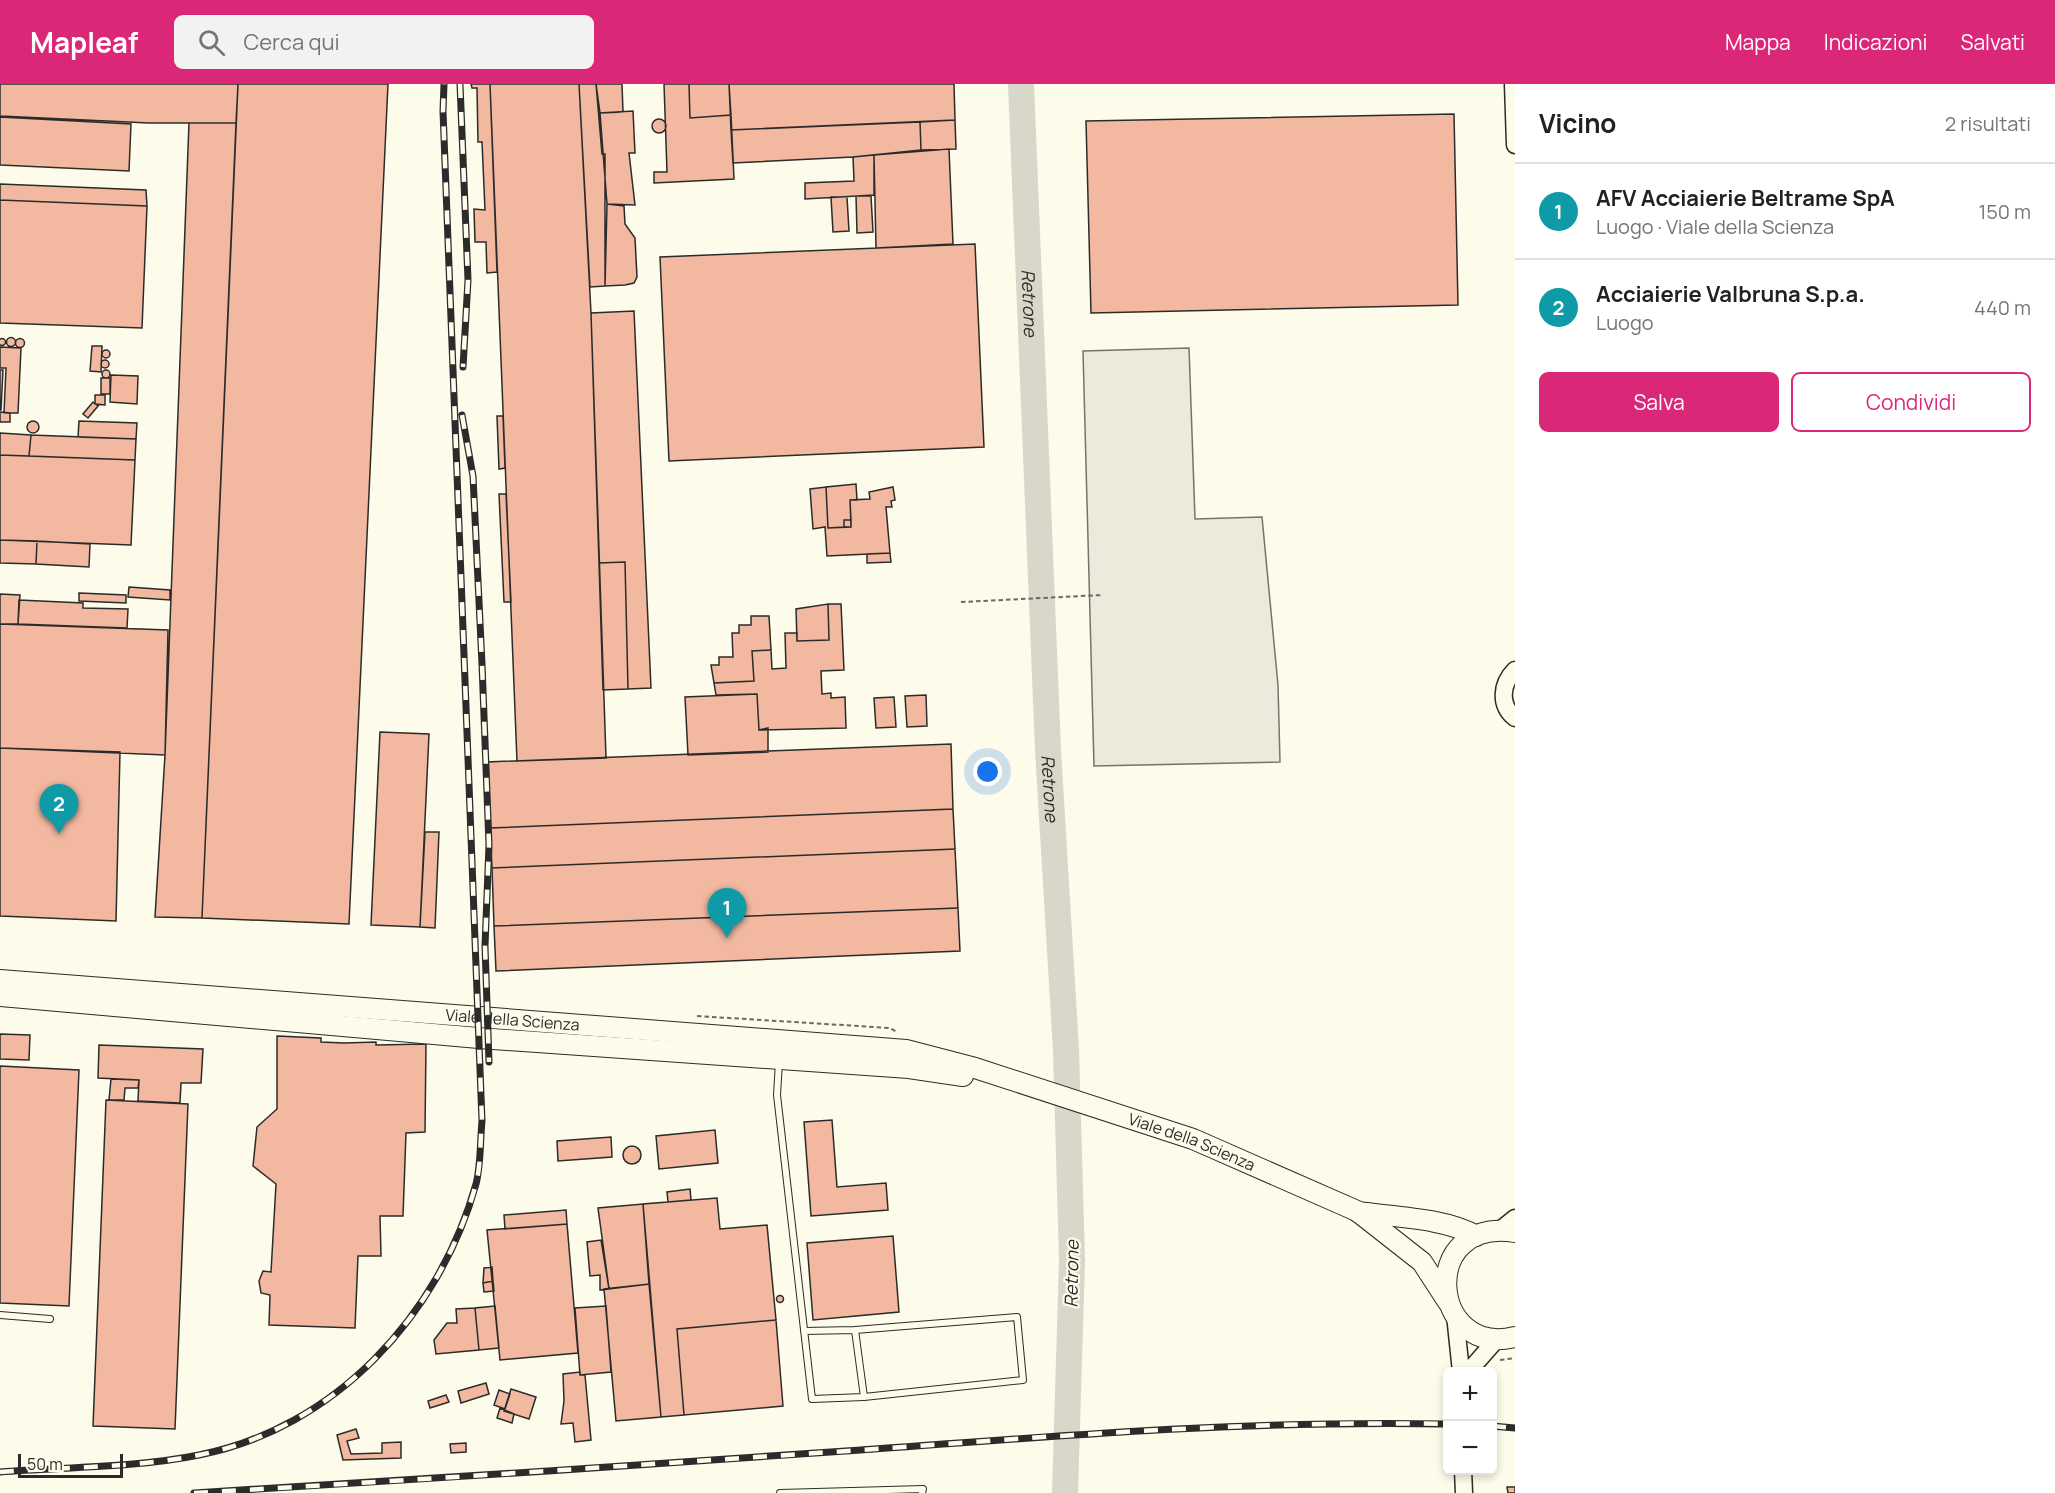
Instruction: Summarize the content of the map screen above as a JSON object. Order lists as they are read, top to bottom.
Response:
{
  "streets": {
    "main road": ["Viale della Scienza"]
  },
  "water": ["Retrone"],
  "scale_bar": "50 m",
  "page": {
    "header": "Mapleaf",
    "search": "Cerca qui",
    "nav": ["Mappa", "Indicazioni", "Salvati"],
    "heading": ["Vicino", "2 risultati"],
    "list": [
      {
        "mark": "1",
        "name": "AFV Acciaierie Beltrame SpA",
        "note": "Luogo · Viale della Scienza",
        "value": "150 m"
      },
      {
        "mark": "2",
        "name": "Acciaierie Valbruna S.p.a.",
        "note": "Luogo",
        "value": "440 m"
      }
    ],
    "buttons": ["Salva", "Condividi"],
    "pins": ["2", "1"],
    "map_buttons": ["+", "−"],
    "scale": "50 m"
  }
}
